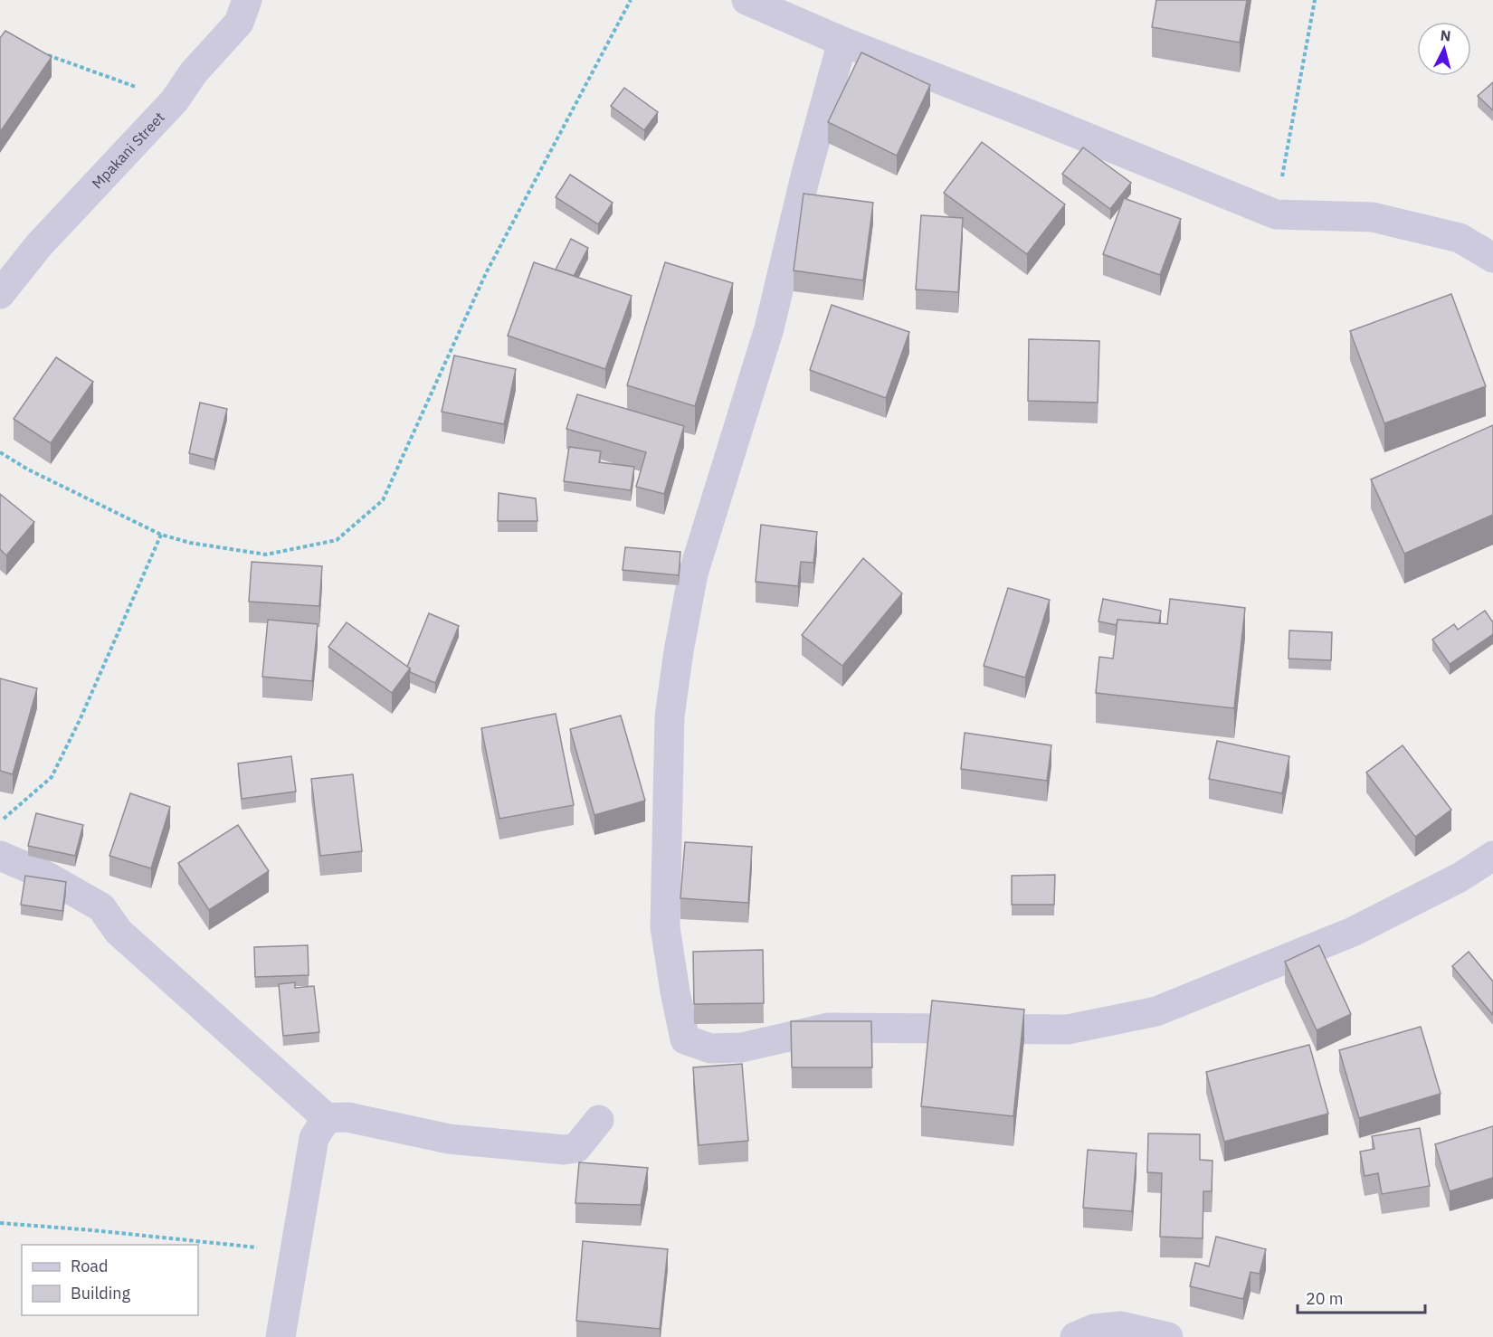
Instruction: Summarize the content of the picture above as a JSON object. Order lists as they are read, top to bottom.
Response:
{
  "streets": {
    "street": ["Mpakani Street"]
  },
  "legend": ["Road", "Building"],
  "scale_bar": "20 m",
  "north": "top"
}
